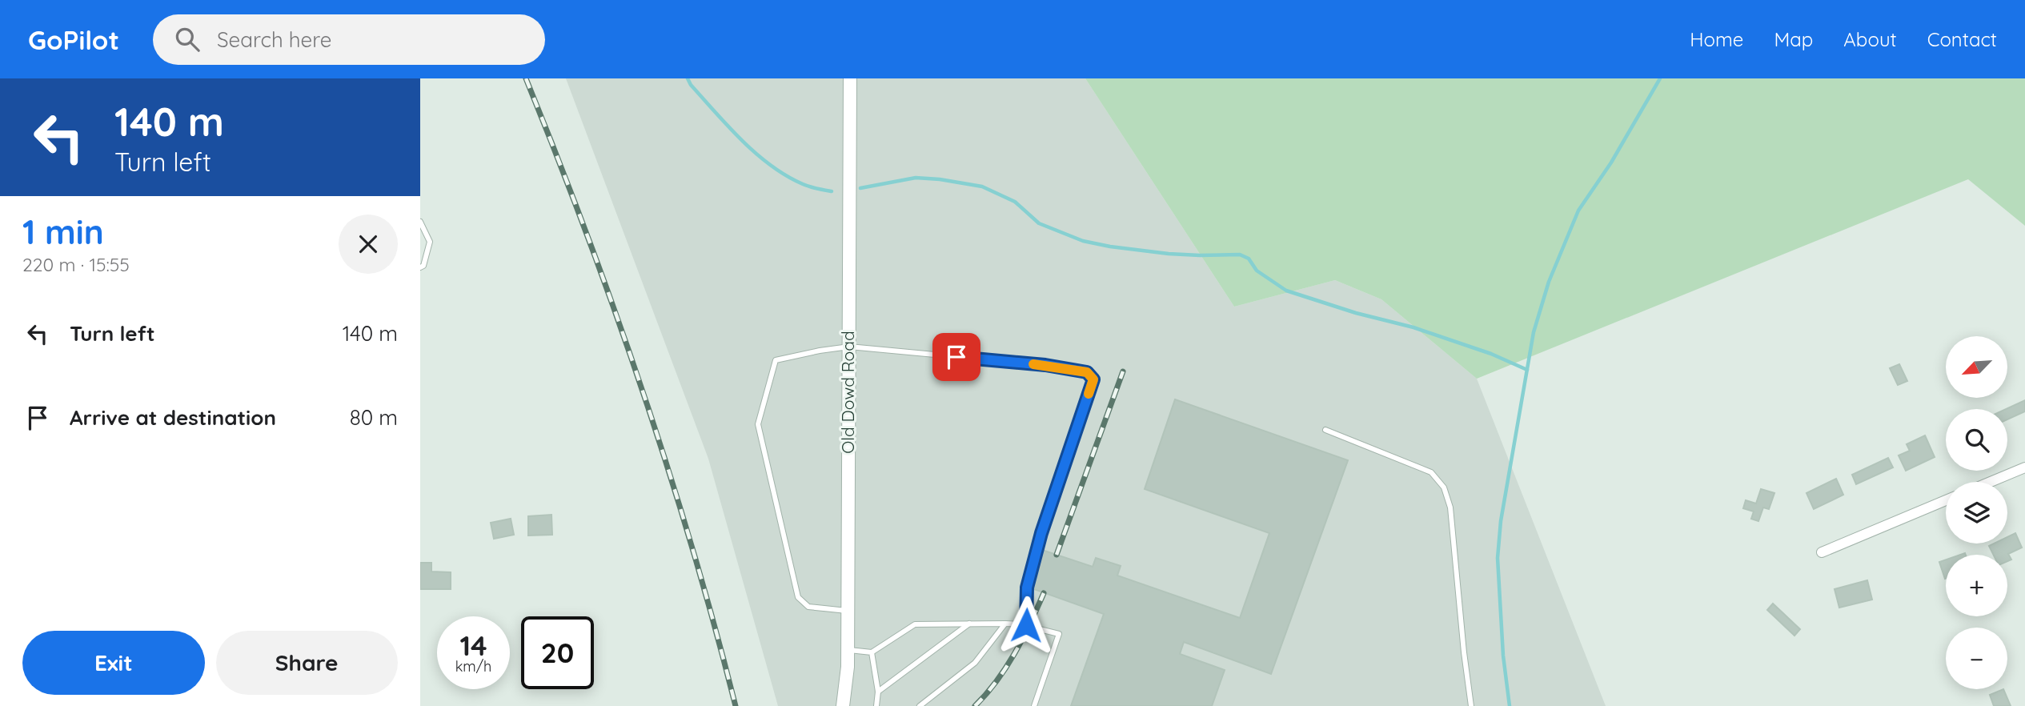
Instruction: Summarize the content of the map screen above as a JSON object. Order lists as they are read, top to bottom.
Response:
{
  "streets": {
    "street": ["Old Dowd Road"]
  },
  "north": "bottom left",
  "page": {
    "header": "GoPilot",
    "search": "Search here",
    "nav": [
      "Home",
      "Map",
      "About",
      "Contact"
    ],
    "turn": ["140 m", "Turn left"],
    "heading": ["1 min", "220 m · 15:55"],
    "list": [
      {
        "name": "Turn left",
        "value": "140 m"
      },
      {
        "name": "Arrive at destination",
        "value": "80 m"
      }
    ],
    "map_buttons": ["+", "−"],
    "speed": "14 km/h",
    "limit": "20",
    "buttons": ["Exit", "Share"]
  }
}
